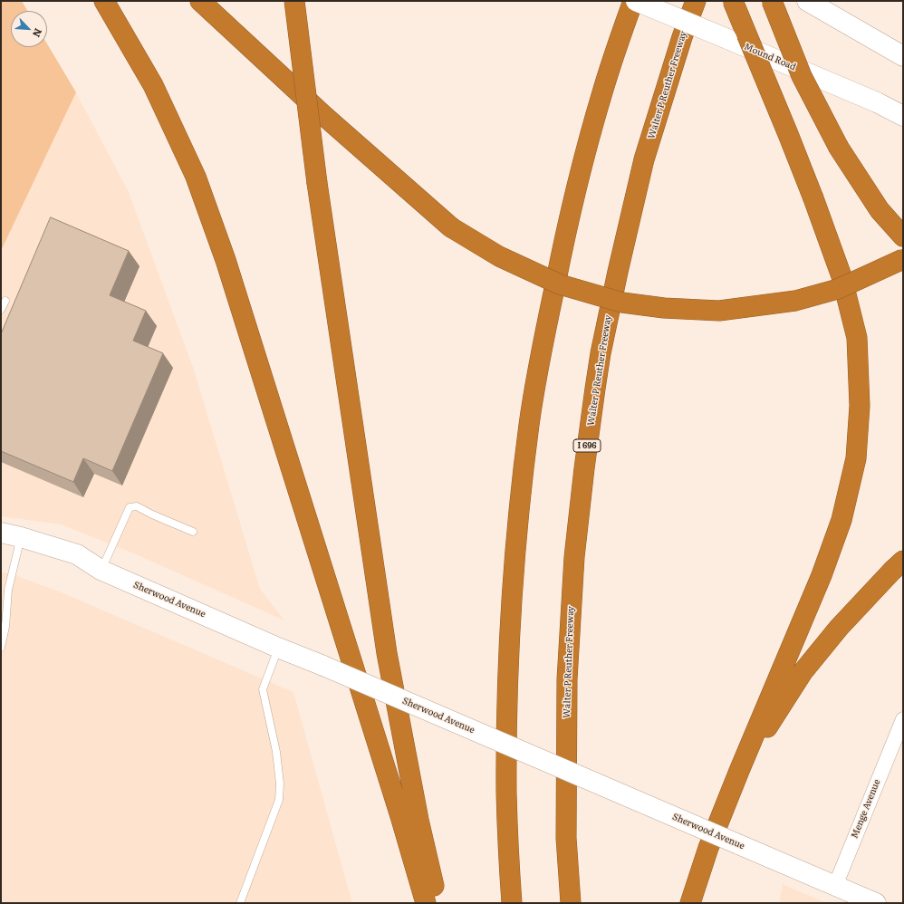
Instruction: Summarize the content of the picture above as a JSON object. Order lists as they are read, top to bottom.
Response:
{
  "streets": {
    "highway": ["Walter P Reuther Freeway", "I 696"],
    "street": ["Mound Road", "Sherwood Avenue", "Menge Avenue"]
  },
  "crossings": [
    ["Sherwood Avenue", "Menge Avenue"]
  ],
  "north": "bottom right"
}
